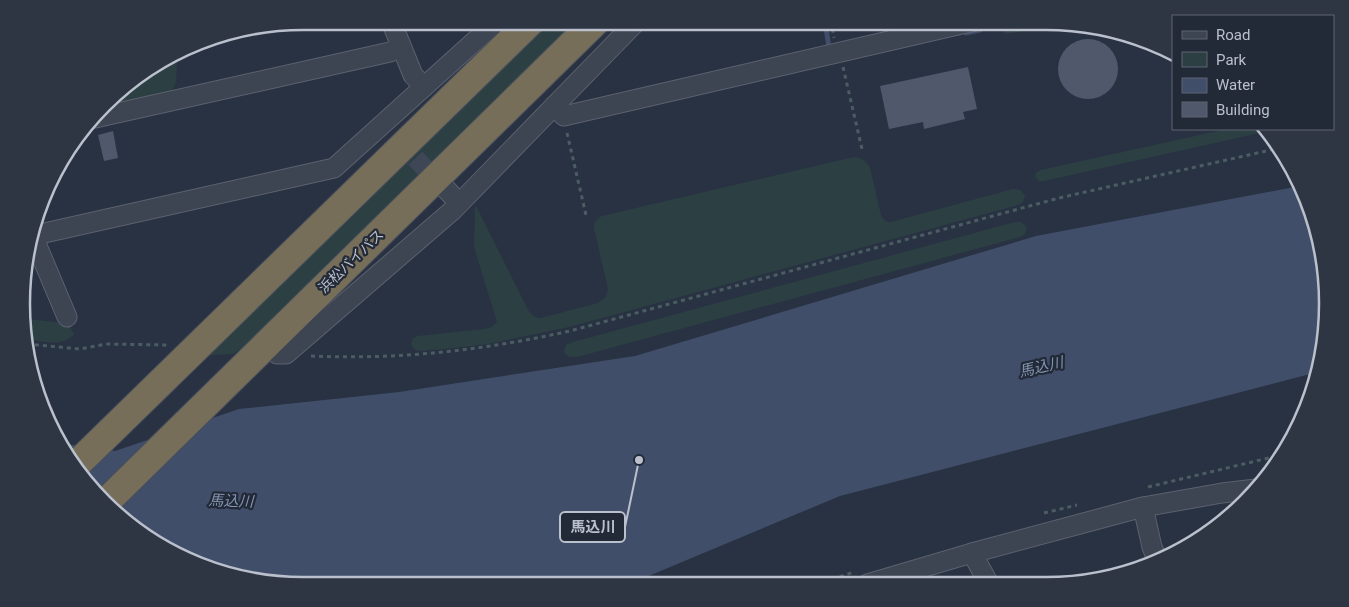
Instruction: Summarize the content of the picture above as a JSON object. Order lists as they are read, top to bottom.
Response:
{
  "streets": {
    "highway": ["浜松バイパス"]
  },
  "water": ["馬込川"],
  "places": ["馬込川"],
  "legend": [
    "Road",
    "Park",
    "Water",
    "Building"
  ]
}
